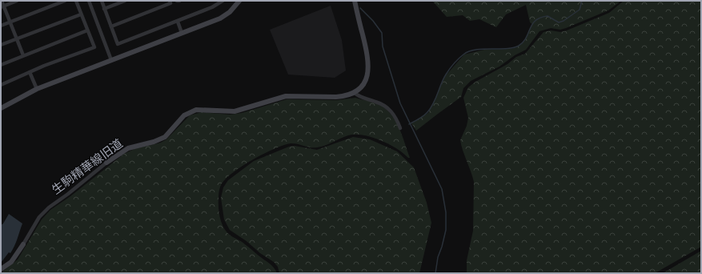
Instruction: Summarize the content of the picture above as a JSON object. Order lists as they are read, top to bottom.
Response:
{
  "streets": {
    "street": ["生駒精華線旧道"]
  }
}
